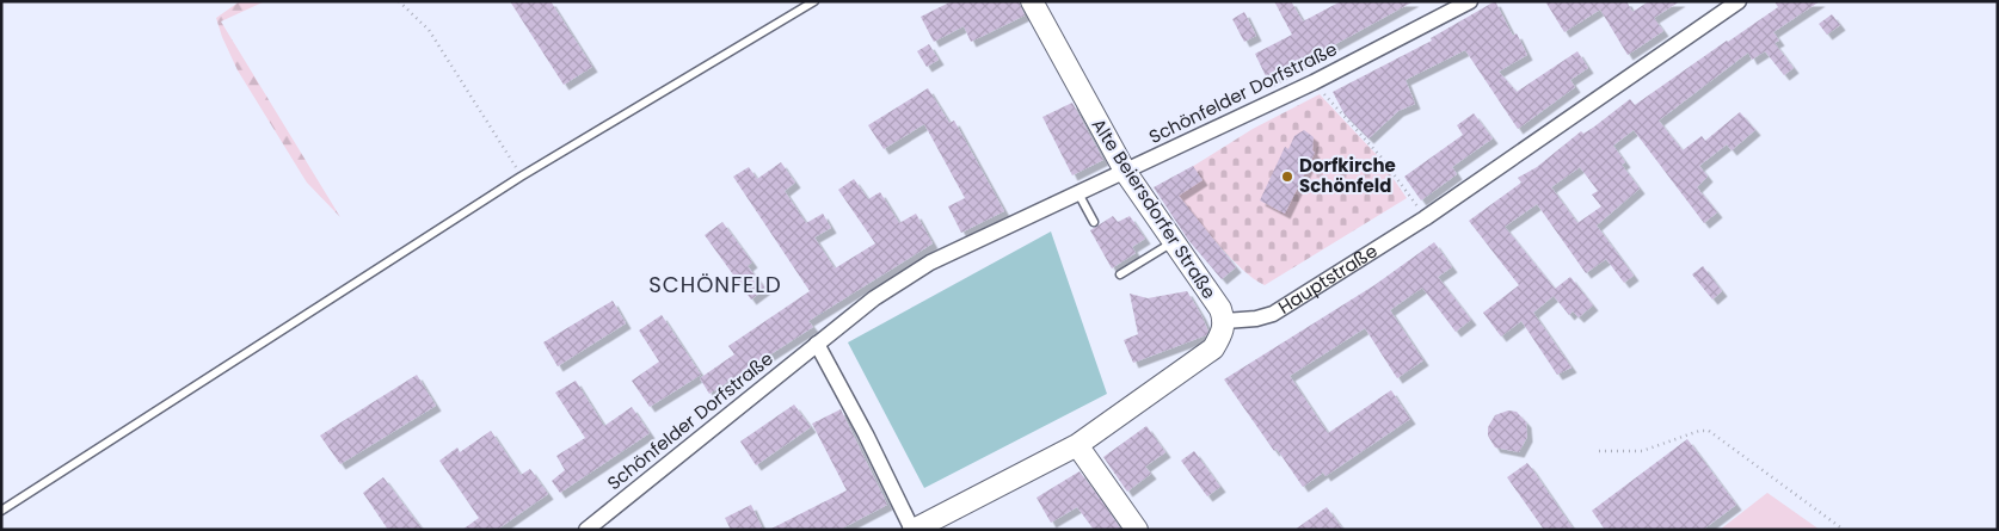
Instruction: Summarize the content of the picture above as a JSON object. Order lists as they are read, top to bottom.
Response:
{
  "streets": {
    "main road": ["Alte Beiersdorfer Straße"],
    "street": ["Schönfelder Dorfstraße", "Hauptstraße"]
  },
  "crossings": [
    ["Schönfelder Dorfstraße", "Alte Beiersdorfer Straße"],
    ["Alte Beiersdorfer Straße", "Hauptstraße"]
  ],
  "districts": ["SCHÖNFELD"],
  "places": ["Dorfkirche Schönfeld"]
}
